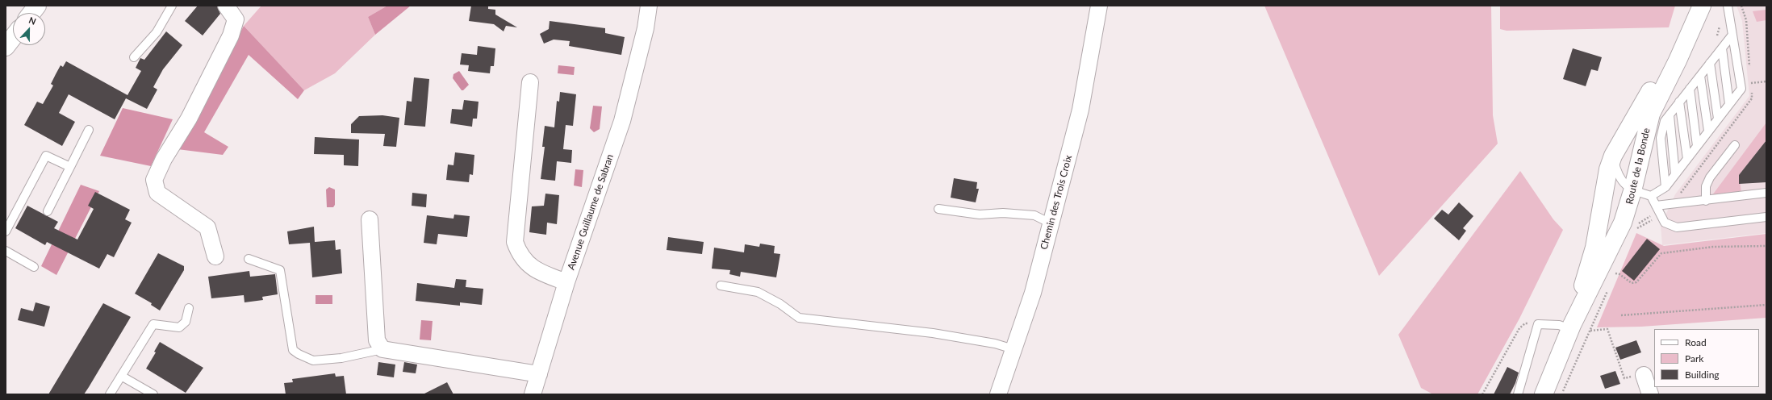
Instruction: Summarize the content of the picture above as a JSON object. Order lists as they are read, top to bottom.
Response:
{
  "streets": {
    "main road": ["Route de la Bonde"],
    "street": ["Chemin des Trois Croix", "Avenue Guillaume de Sabran"]
  },
  "legend": ["Road", "Park", "Building"],
  "north": "top"
}
